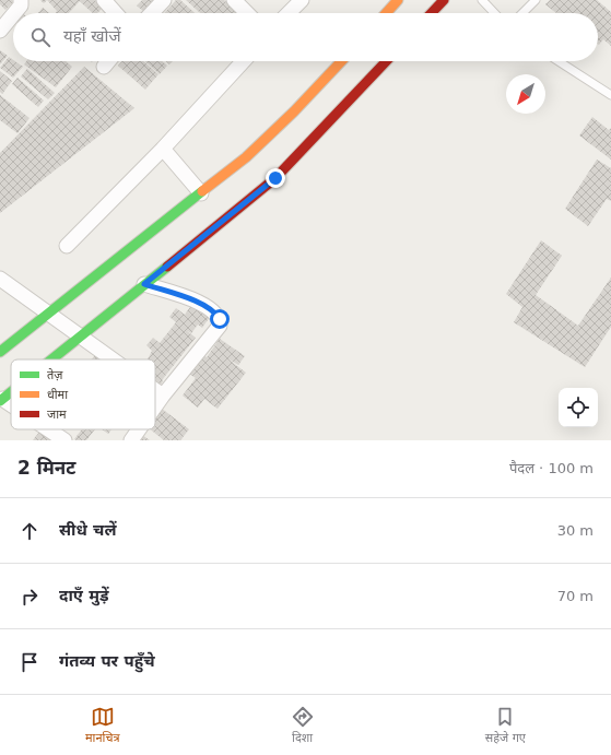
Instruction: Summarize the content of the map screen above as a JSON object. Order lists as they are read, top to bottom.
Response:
{
  "legend": ["तेज़", "धीमा", "जाम"],
  "north": "bottom left",
  "page": {
    "search": "यहाँ खोजें",
    "heading": ["2 मिनट", "पैदल · 100 m"],
    "list": [
      ["सीधे चलें", "30 m"],
      ["दाएँ मुड़ें", "70 m"],
      "गंतव्य पर पहुँचे"
    ],
    "nav": ["मानचित्र", "दिशा", "सहेजे गए"]
  }
}
